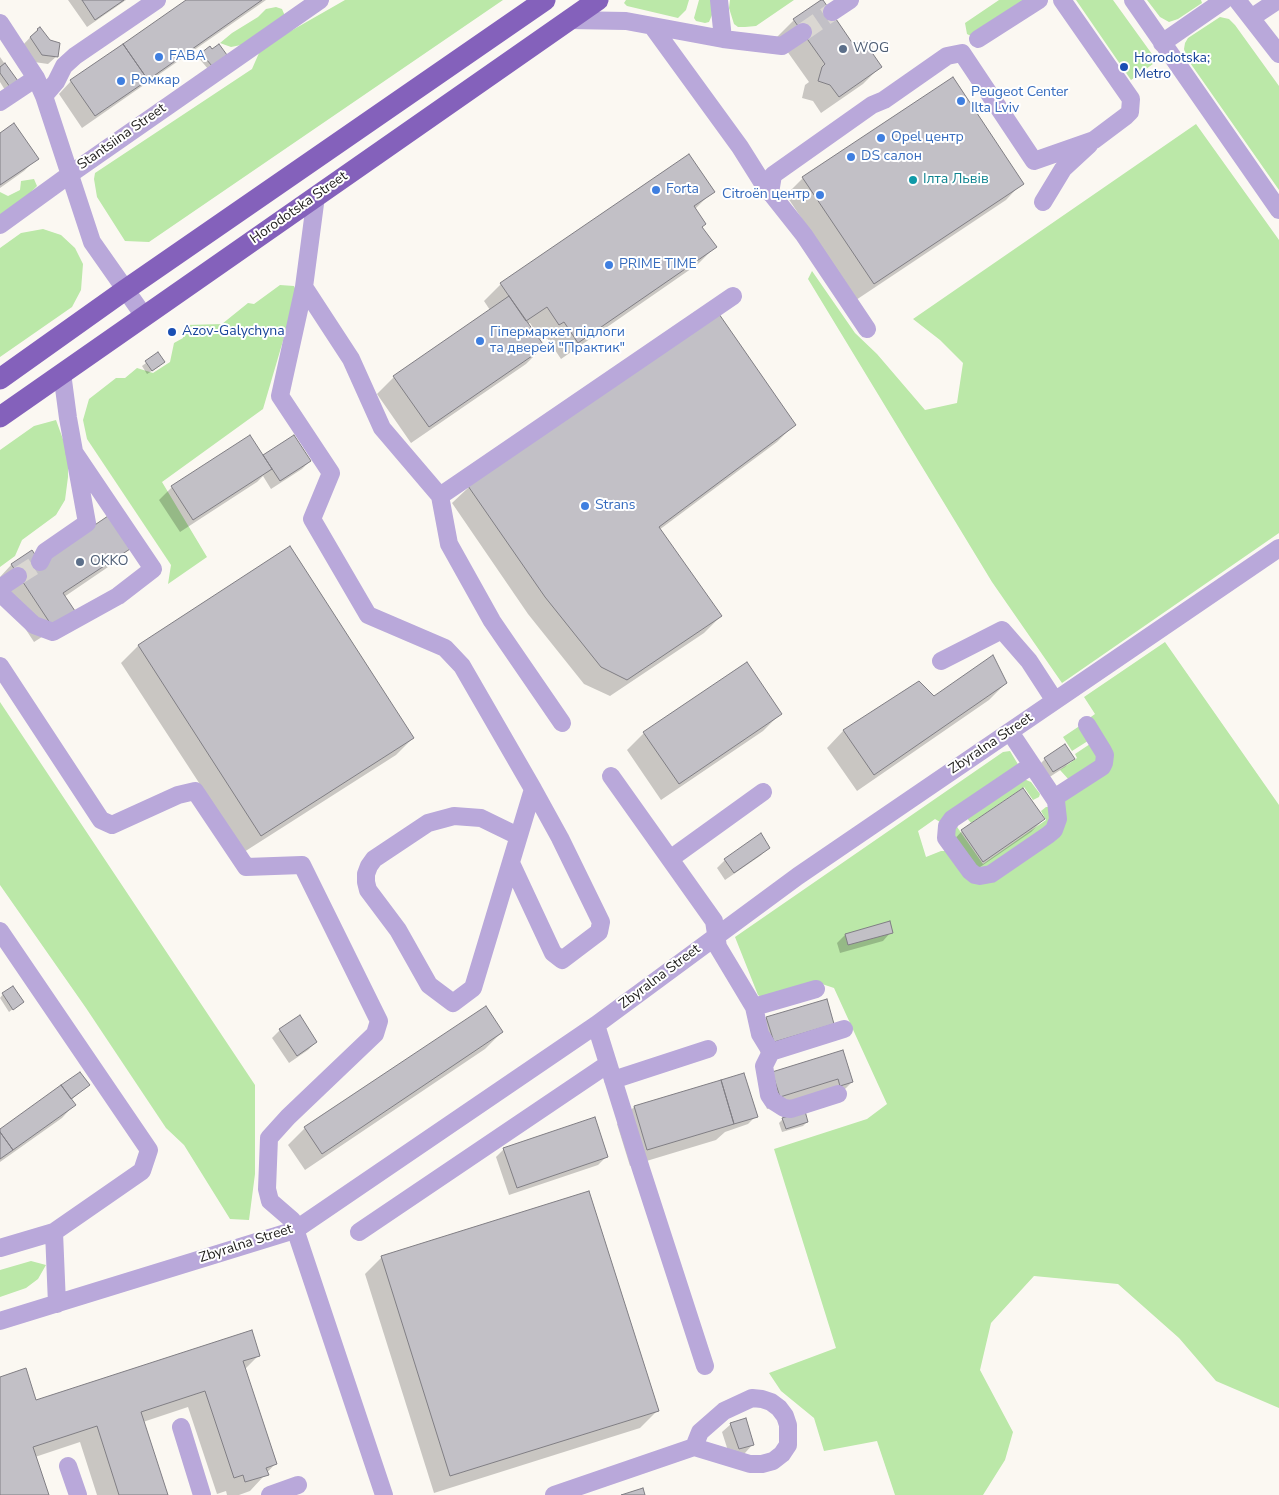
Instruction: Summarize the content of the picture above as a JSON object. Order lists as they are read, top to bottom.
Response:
{
  "streets": {
    "main road": ["Horodotska Street"],
    "street": ["Stantsiina Street", "Zbyralna Street"]
  },
  "places": [
    "WOG",
    "FABA",
    "Horodotska; Metro",
    "Ромкар",
    "Peugeot Center Ilta Lviv",
    "Opel центр",
    "DS салон",
    "Ілта Львів",
    "Forta",
    "Citroën центр",
    "PRIME TIME",
    "Azov-Galychyna",
    "Гіпермаркет підлоги та дверей \"Практик\"",
    "Strans",
    "OKKO"
  ]
}
